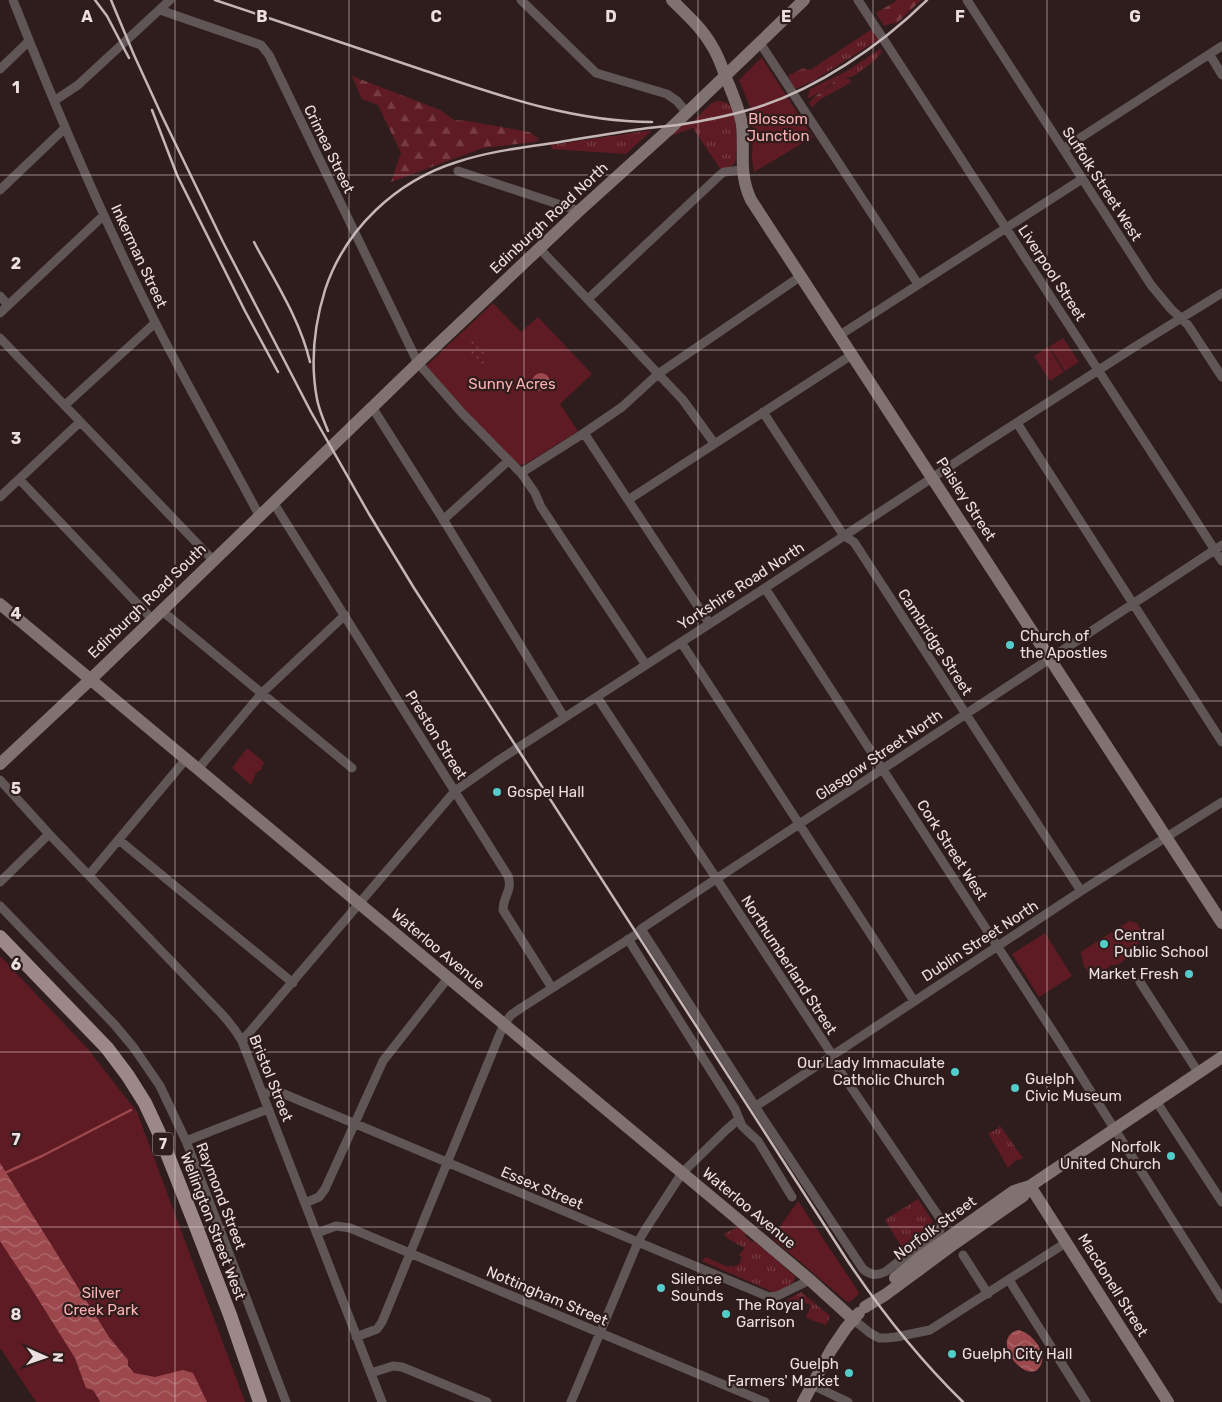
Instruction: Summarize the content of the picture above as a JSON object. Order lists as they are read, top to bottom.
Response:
{
  "streets": {
    "main road": [
      "Edinburgh Road North",
      "Paisley Street",
      "Edinburgh Road South",
      "Waterloo Avenue",
      "7",
      "Wellington Street West",
      "Norfolk Street",
      "Macdonell Street"
    ],
    "street": [
      "Crimea Street",
      "Suffolk Street West",
      "Inkerman Street",
      "Liverpool Street",
      "Yorkshire Road North",
      "Cambridge Street",
      "Preston Street",
      "Glasgow Street North",
      "Cork Street West",
      "Dublin Street North",
      "Northumberland Street",
      "Bristol Street",
      "Essex Street",
      "Raymond Street",
      "Nottingham Street"
    ]
  },
  "crossings": [
    ["Crimea Street", "Edinburgh Road North"],
    ["Crimea Street", "Yorkshire Road North"],
    ["Suffolk Street West", "Yorkshire Road North"],
    ["Edinburgh Road North", "Paisley Street"],
    ["Edinburgh Road North", "Edinburgh Road South"],
    ["Inkerman Street", "Edinburgh Road South"],
    ["Liverpool Street", "Yorkshire Road North"],
    ["Liverpool Street", "Glasgow Street North"],
    ["Paisley Street", "Yorkshire Road North"],
    ["Paisley Street", "Glasgow Street North"],
    ["Paisley Street", "Dublin Street North"],
    ["Yorkshire Road North", "Cambridge Street"],
    ["Yorkshire Road North", "Preston Street"],
    ["Yorkshire Road North", "Cork Street West"],
    ["Yorkshire Road North", "Waterloo Avenue"],
    ["Yorkshire Road North", "Northumberland Street"],
    ["Yorkshire Road North", "Bristol Street"],
    ["Edinburgh Road South", "Preston Street"],
    ["Edinburgh Road South", "Waterloo Avenue"],
    ["Cambridge Street", "Glasgow Street North"],
    ["Cambridge Street", "Dublin Street North"],
    ["Preston Street", "Glasgow Street North"],
    ["Glasgow Street North", "Cork Street West"],
    ["Glasgow Street North", "Waterloo Avenue"],
    ["Glasgow Street North", "Northumberland Street"],
    ["Cork Street West", "Dublin Street North"],
    ["Cork Street West", "Norfolk Street"],
    ["Dublin Street North", "Northumberland Street"],
    ["Waterloo Avenue", "Essex Street"],
    ["Waterloo Avenue", "Norfolk Street"],
    ["Bristol Street", "Essex Street"],
    ["Bristol Street", "Nottingham Street"],
    ["Norfolk Street", "Macdonell Street"]
  ],
  "parks": ["Blossom Junction", "Sunny Acres", "Silver Creek Park"],
  "places": [
    "Church of the Apostles",
    "Gospel Hall",
    "Central Public School",
    "Market Fresh",
    "Our Lady Immaculate Catholic Church",
    "Guelph Civic Museum",
    "Norfolk United Church",
    "Silence Sounds",
    "The Royal Garrison",
    "Guelph City Hall",
    "Guelph Farmers' Market"
  ],
  "north": "right",
  "grid": {
    "columns": [
      "A",
      "B",
      "C",
      "D",
      "E",
      "F",
      "G"
    ],
    "rows": [
      "1",
      "2",
      "3",
      "4",
      "5",
      "6",
      "7",
      "8"
    ]
  }
}
